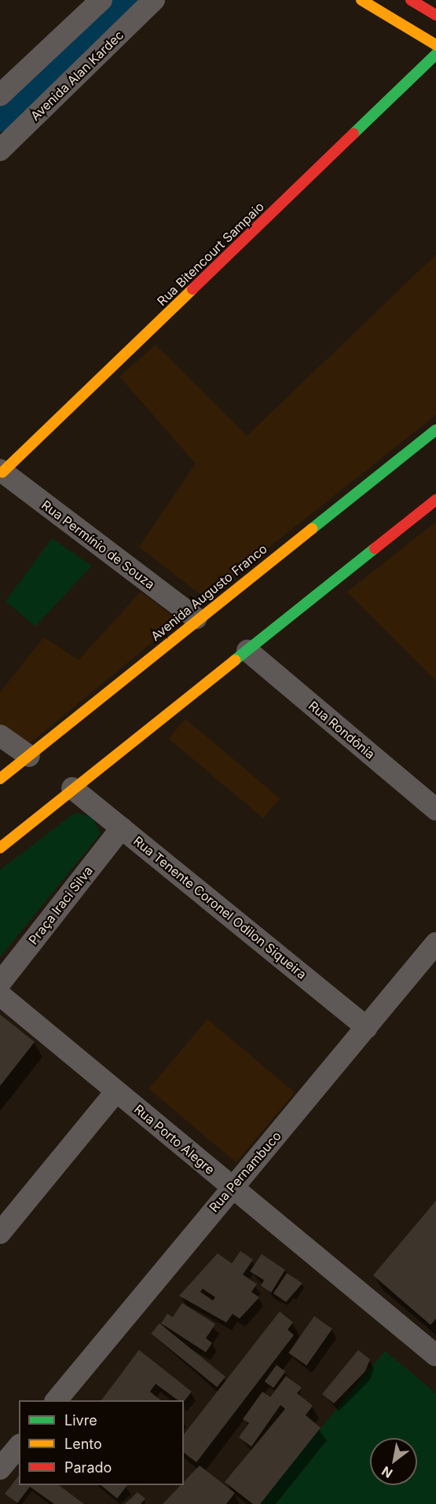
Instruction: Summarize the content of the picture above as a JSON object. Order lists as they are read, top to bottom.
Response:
{
  "streets": {
    "main road": ["Rua Bitencourt Sampaio", "Avenida Augusto Franco"],
    "street": [
      "Avenida Alan Kardec",
      "Rua Permínio de Souza",
      "Rua Rondônia",
      "Praça Iraci Silva",
      "Rua Tenente Coronel Odilon Siqueira",
      "Rua Porto Alegre",
      "Rua Pernambuco"
    ]
  },
  "crossings": [
    ["Rua Bitencourt Sampaio", "Rua Permínio de Souza"],
    ["Rua Permínio de Souza", "Avenida Augusto Franco"],
    ["Praça Iraci Silva", "Rua Tenente Coronel Odilon Siqueira"],
    ["Rua Tenente Coronel Odilon Siqueira", "Rua Pernambuco"],
    ["Rua Porto Alegre", "Rua Pernambuco"]
  ],
  "legend": ["Livre", "Lento", "Parado"],
  "north": "bottom left"
}
